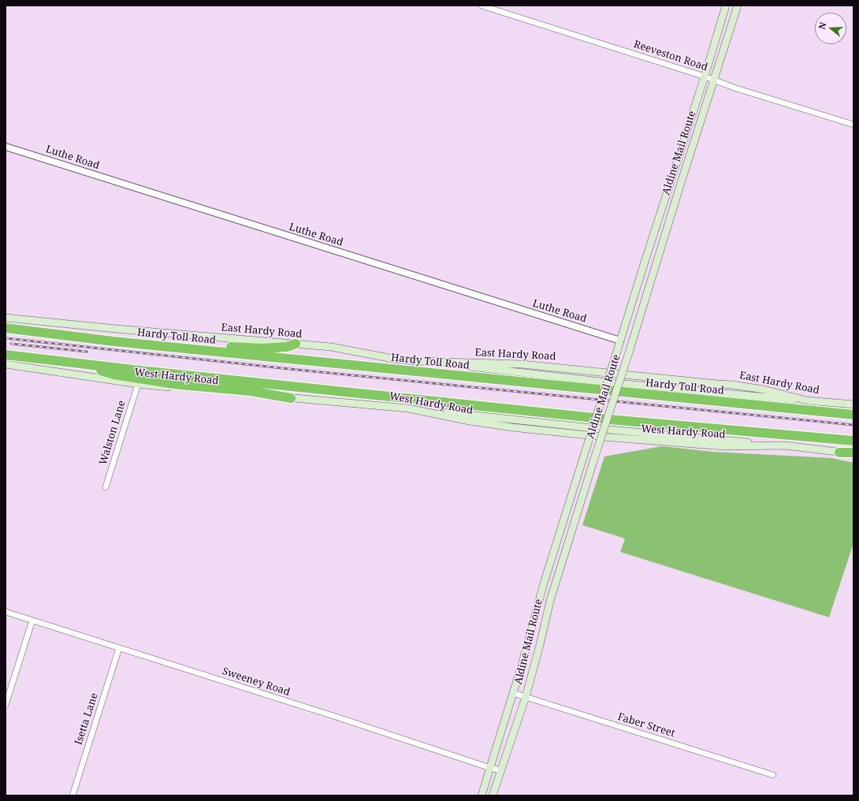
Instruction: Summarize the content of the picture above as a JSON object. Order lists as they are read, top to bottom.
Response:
{
  "streets": {
    "highway": ["Hardy Toll Road"],
    "main road": ["Aldine Mail Route", "East Hardy Road", "West Hardy Road"],
    "street": [
      "Reeveston Road",
      "Luthe Road",
      "Walston Lane",
      "Sweeney Road",
      "Isetta Lane",
      "Faber Street"
    ]
  },
  "crossings": [
    ["Reeveston Road", "Aldine Mail Route"],
    ["Aldine Mail Route", "Luthe Road"],
    ["Aldine Mail Route", "Sweeney Road"],
    ["Aldine Mail Route", "Faber Street"],
    ["West Hardy Road", "Walston Lane"],
    ["Sweeney Road", "Isetta Lane"]
  ],
  "north": "left"
}
